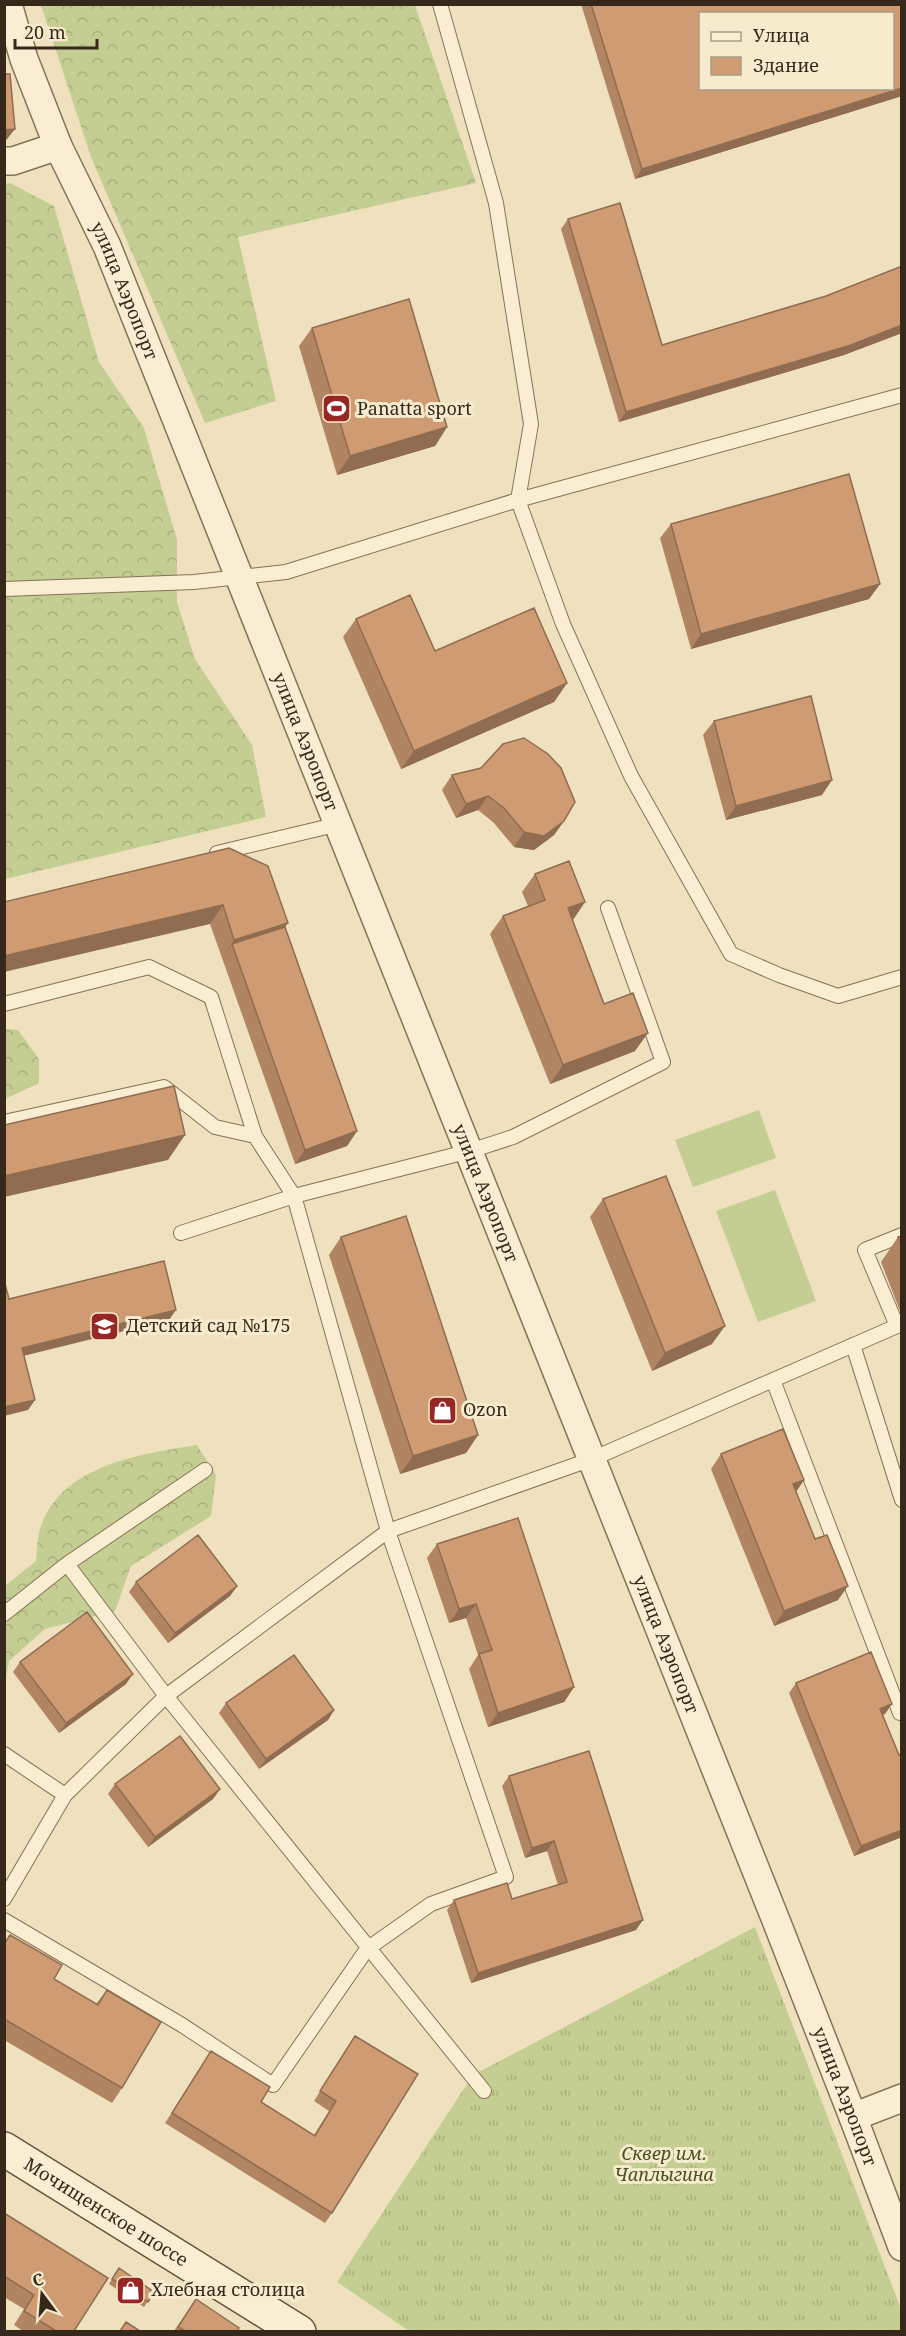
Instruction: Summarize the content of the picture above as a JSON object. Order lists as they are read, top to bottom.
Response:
{
  "streets": {
    "main road": ["Мочищенское шоссе"],
    "street": ["улица Аэропорт"]
  },
  "parks": ["Сквер им. Чаплыгина"],
  "places": {
    "sports": ["Panatta sport"],
    "school or university": ["Детский сад №175"],
    "shop": ["Ozon", "Хлебная столица"]
  },
  "legend": ["Улица", "Здание"],
  "scale_bar": "20 m",
  "north": "top"
}
